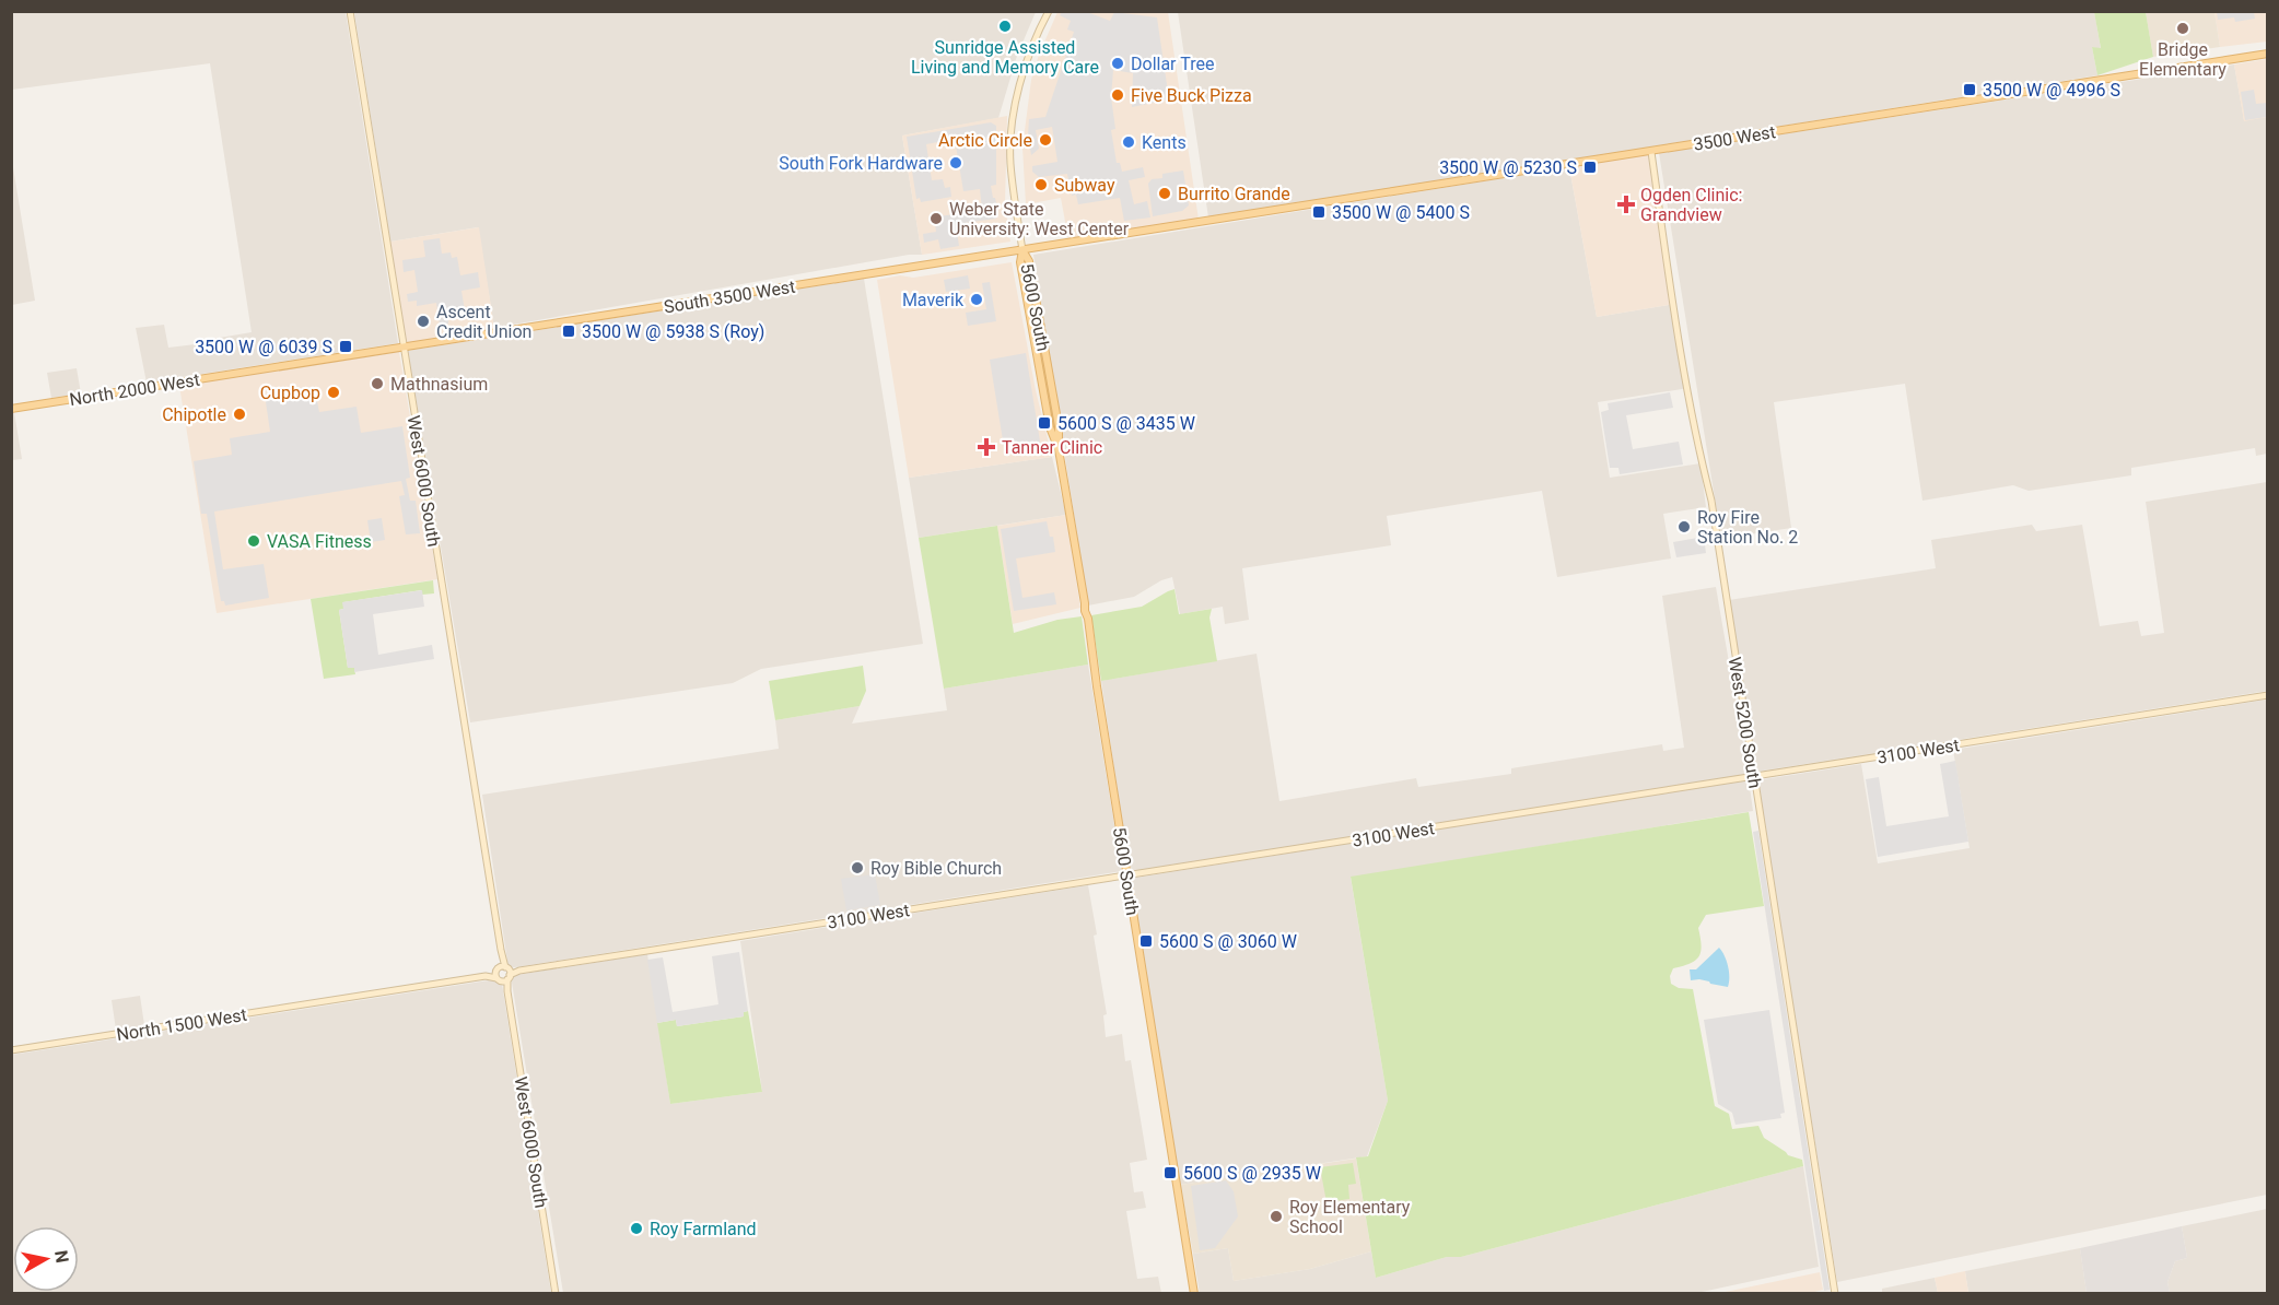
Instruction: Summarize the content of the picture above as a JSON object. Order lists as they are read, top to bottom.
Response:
{
  "streets": {
    "main road": [
      "3500 West",
      "South 3500 West",
      "5600 South",
      "North 2000 West"
    ],
    "street": [
      "West 6000 South",
      "West 5200 South",
      "3100 West",
      "North 1500 West"
    ]
  },
  "crossings": [
    ["3500 West", "South 3500 West"],
    ["3500 West", "West 5200 South"],
    ["South 3500 West", "5600 South"],
    ["South 3500 West", "North 2000 West"],
    ["South 3500 West", "West 6000 South"],
    ["5600 South", "3100 West"],
    ["West 6000 South", "3100 West"],
    ["West 5200 South", "3100 West"],
    ["3100 West", "North 1500 West"]
  ],
  "places": {
    "other": [
      "Sunridge Assisted Living and Memory Care",
      "Bridge Elementary",
      "Dollar Tree",
      "Five Buck Pizza",
      "Arctic Circle",
      "Kents",
      "South Fork Hardware",
      "Subway",
      "Burrito Grande",
      "Weber State University: West Center",
      "Maverik",
      "Ascent Credit Union",
      "Mathnasium",
      "Cupbop",
      "Chipotle",
      "Roy Fire Station No. 2",
      "VASA Fitness",
      "Roy Bible Church",
      "Roy Elementary School",
      "Roy Farmland"
    ],
    "transit": [
      "3500 W @ 4996 S",
      "3500 W @ 5230 S",
      "3500 W @ 5400 S",
      "3500 W @ 5938 S (Roy)",
      "3500 W @ 6039 S",
      "5600 S @ 3435 W",
      "5600 S @ 3060 W",
      "5600 S @ 2935 W"
    ],
    "health": ["Ogden Clinic: Grandview", "Tanner Clinic"]
  },
  "north": "right"
}
